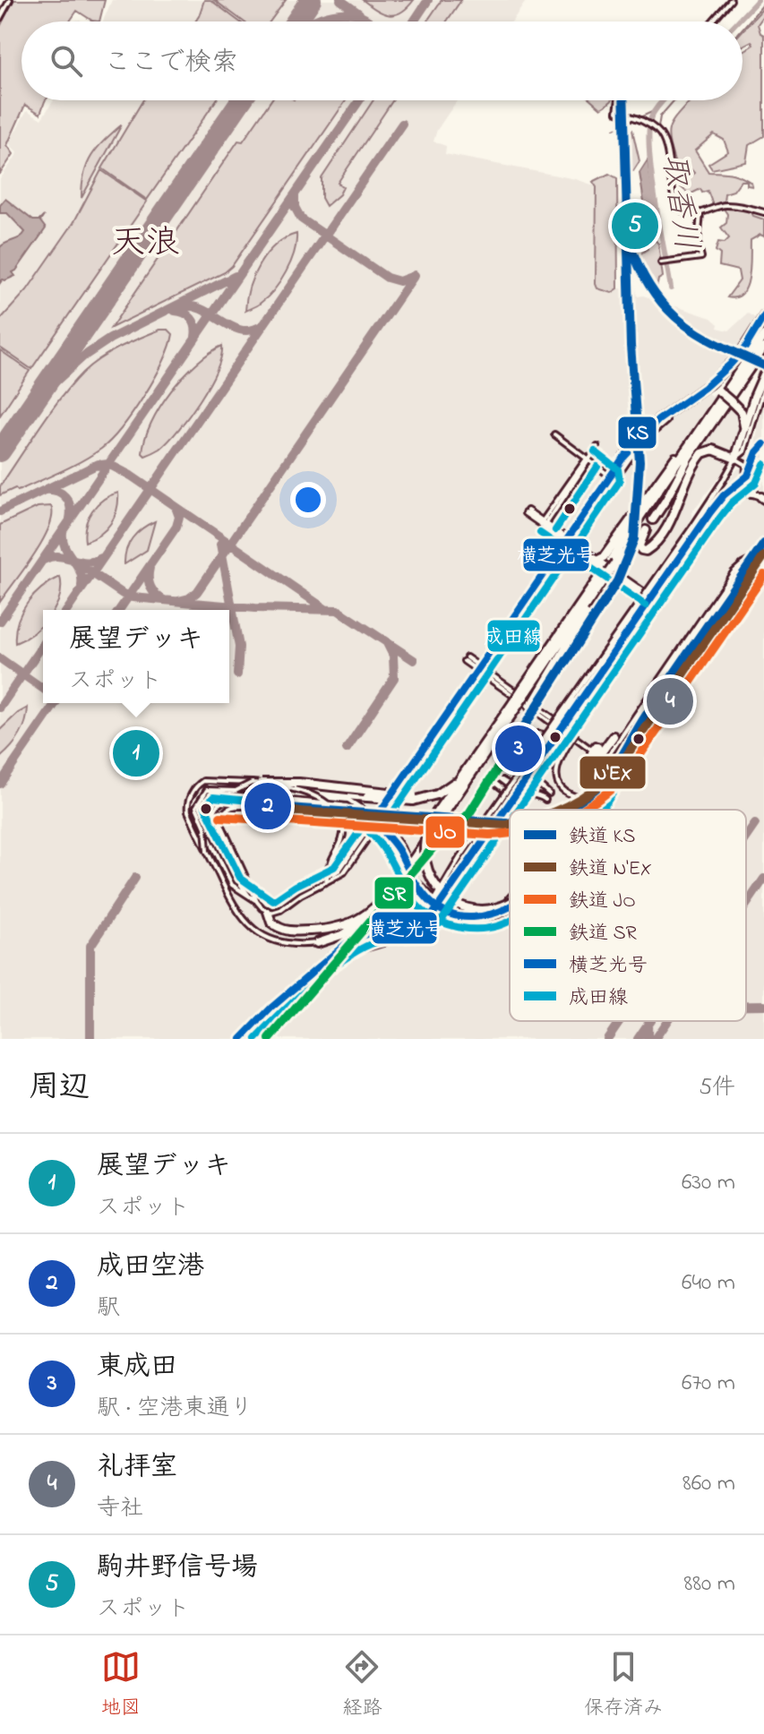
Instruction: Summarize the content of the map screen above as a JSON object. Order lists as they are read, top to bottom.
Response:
{
  "districts": ["天浪"],
  "water": ["取香川"],
  "lines": [
    "rail line KS",
    "transit line 横芝光号",
    "transit line 成田線",
    "rail line N'EX",
    "rail line JO",
    "rail line SR"
  ],
  "legend": [
    "鉄道 KS",
    "鉄道 N'EX",
    "鉄道 JO",
    "鉄道 SR",
    "横芝光号",
    "成田線"
  ],
  "page": {
    "search": "ここで検索",
    "pins": [
      "5",
      "4",
      "3",
      "1",
      "2"
    ],
    "popup": ["展望デッキ", "スポット"],
    "heading": ["周辺", "5件"],
    "list": [
      {
        "mark": "1",
        "name": "展望デッキ",
        "note": "スポット",
        "value": "630 m"
      },
      {
        "mark": "2",
        "name": "成田空港",
        "note": "駅",
        "value": "640 m"
      },
      {
        "mark": "3",
        "name": "東成田",
        "note": "駅 · 空港東通り",
        "value": "670 m"
      },
      {
        "mark": "4",
        "name": "礼拝室",
        "note": "寺社",
        "value": "860 m"
      },
      {
        "mark": "5",
        "name": "駒井野信号場",
        "note": "スポット",
        "value": "880 m"
      }
    ],
    "nav": ["地図", "経路", "保存済み"]
  }
}
